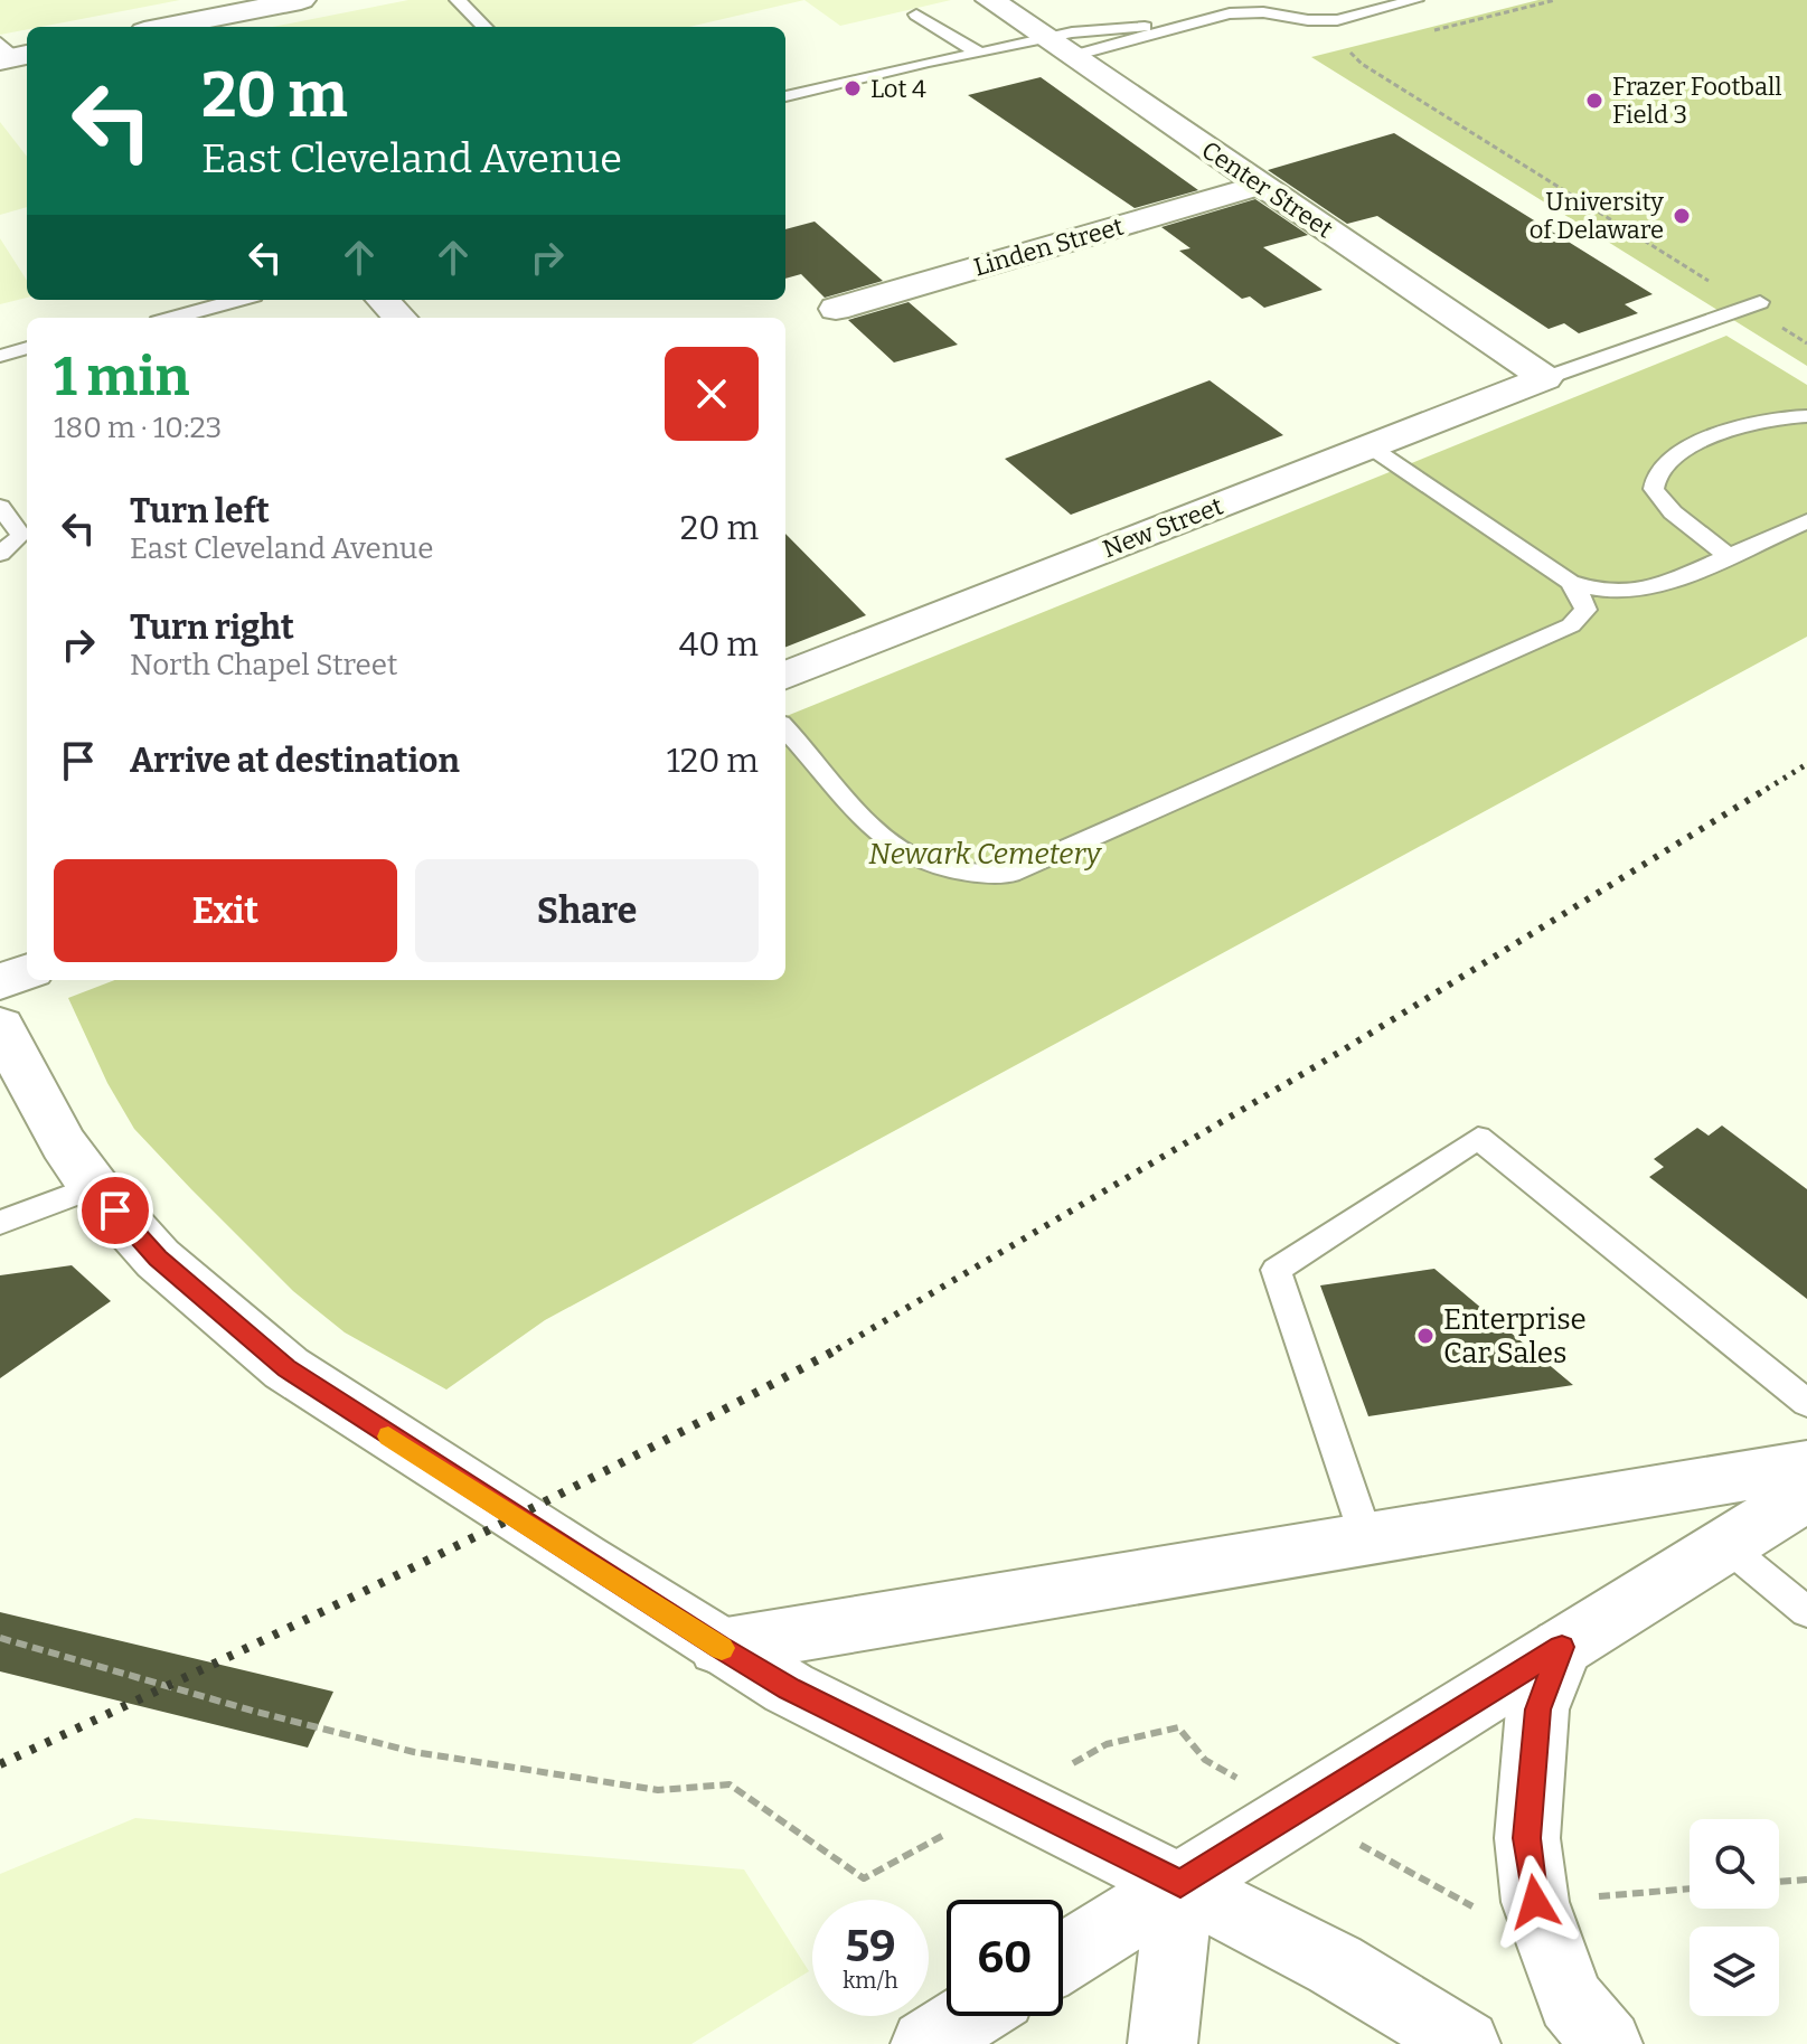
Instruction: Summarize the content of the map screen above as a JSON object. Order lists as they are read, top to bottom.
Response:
{
  "streets": {
    "main road": ["Center Street", "Linden Street", "New Street"]
  },
  "crossings": [
    ["Center Street", "Linden Street"],
    ["Center Street", "New Street"]
  ],
  "parks": ["Newark Cemetery"],
  "places": [
    "Lot 4",
    "Frazer Football Field 3",
    "University of Delaware",
    "Enterprise Car Sales"
  ],
  "page": {
    "turn": ["20 m", "East Cleveland Avenue"],
    "heading": ["1 min", "180 m · 10:23"],
    "list": [
      {
        "name": "Turn left",
        "note": "East Cleveland Avenue",
        "value": "20 m"
      },
      {
        "name": "Turn right",
        "note": "North Chapel Street",
        "value": "40 m"
      },
      {
        "name": "Arrive at destination",
        "value": "120 m"
      }
    ],
    "buttons": ["Exit", "Share"],
    "speed": "59 km/h",
    "limit": "60"
  }
}
